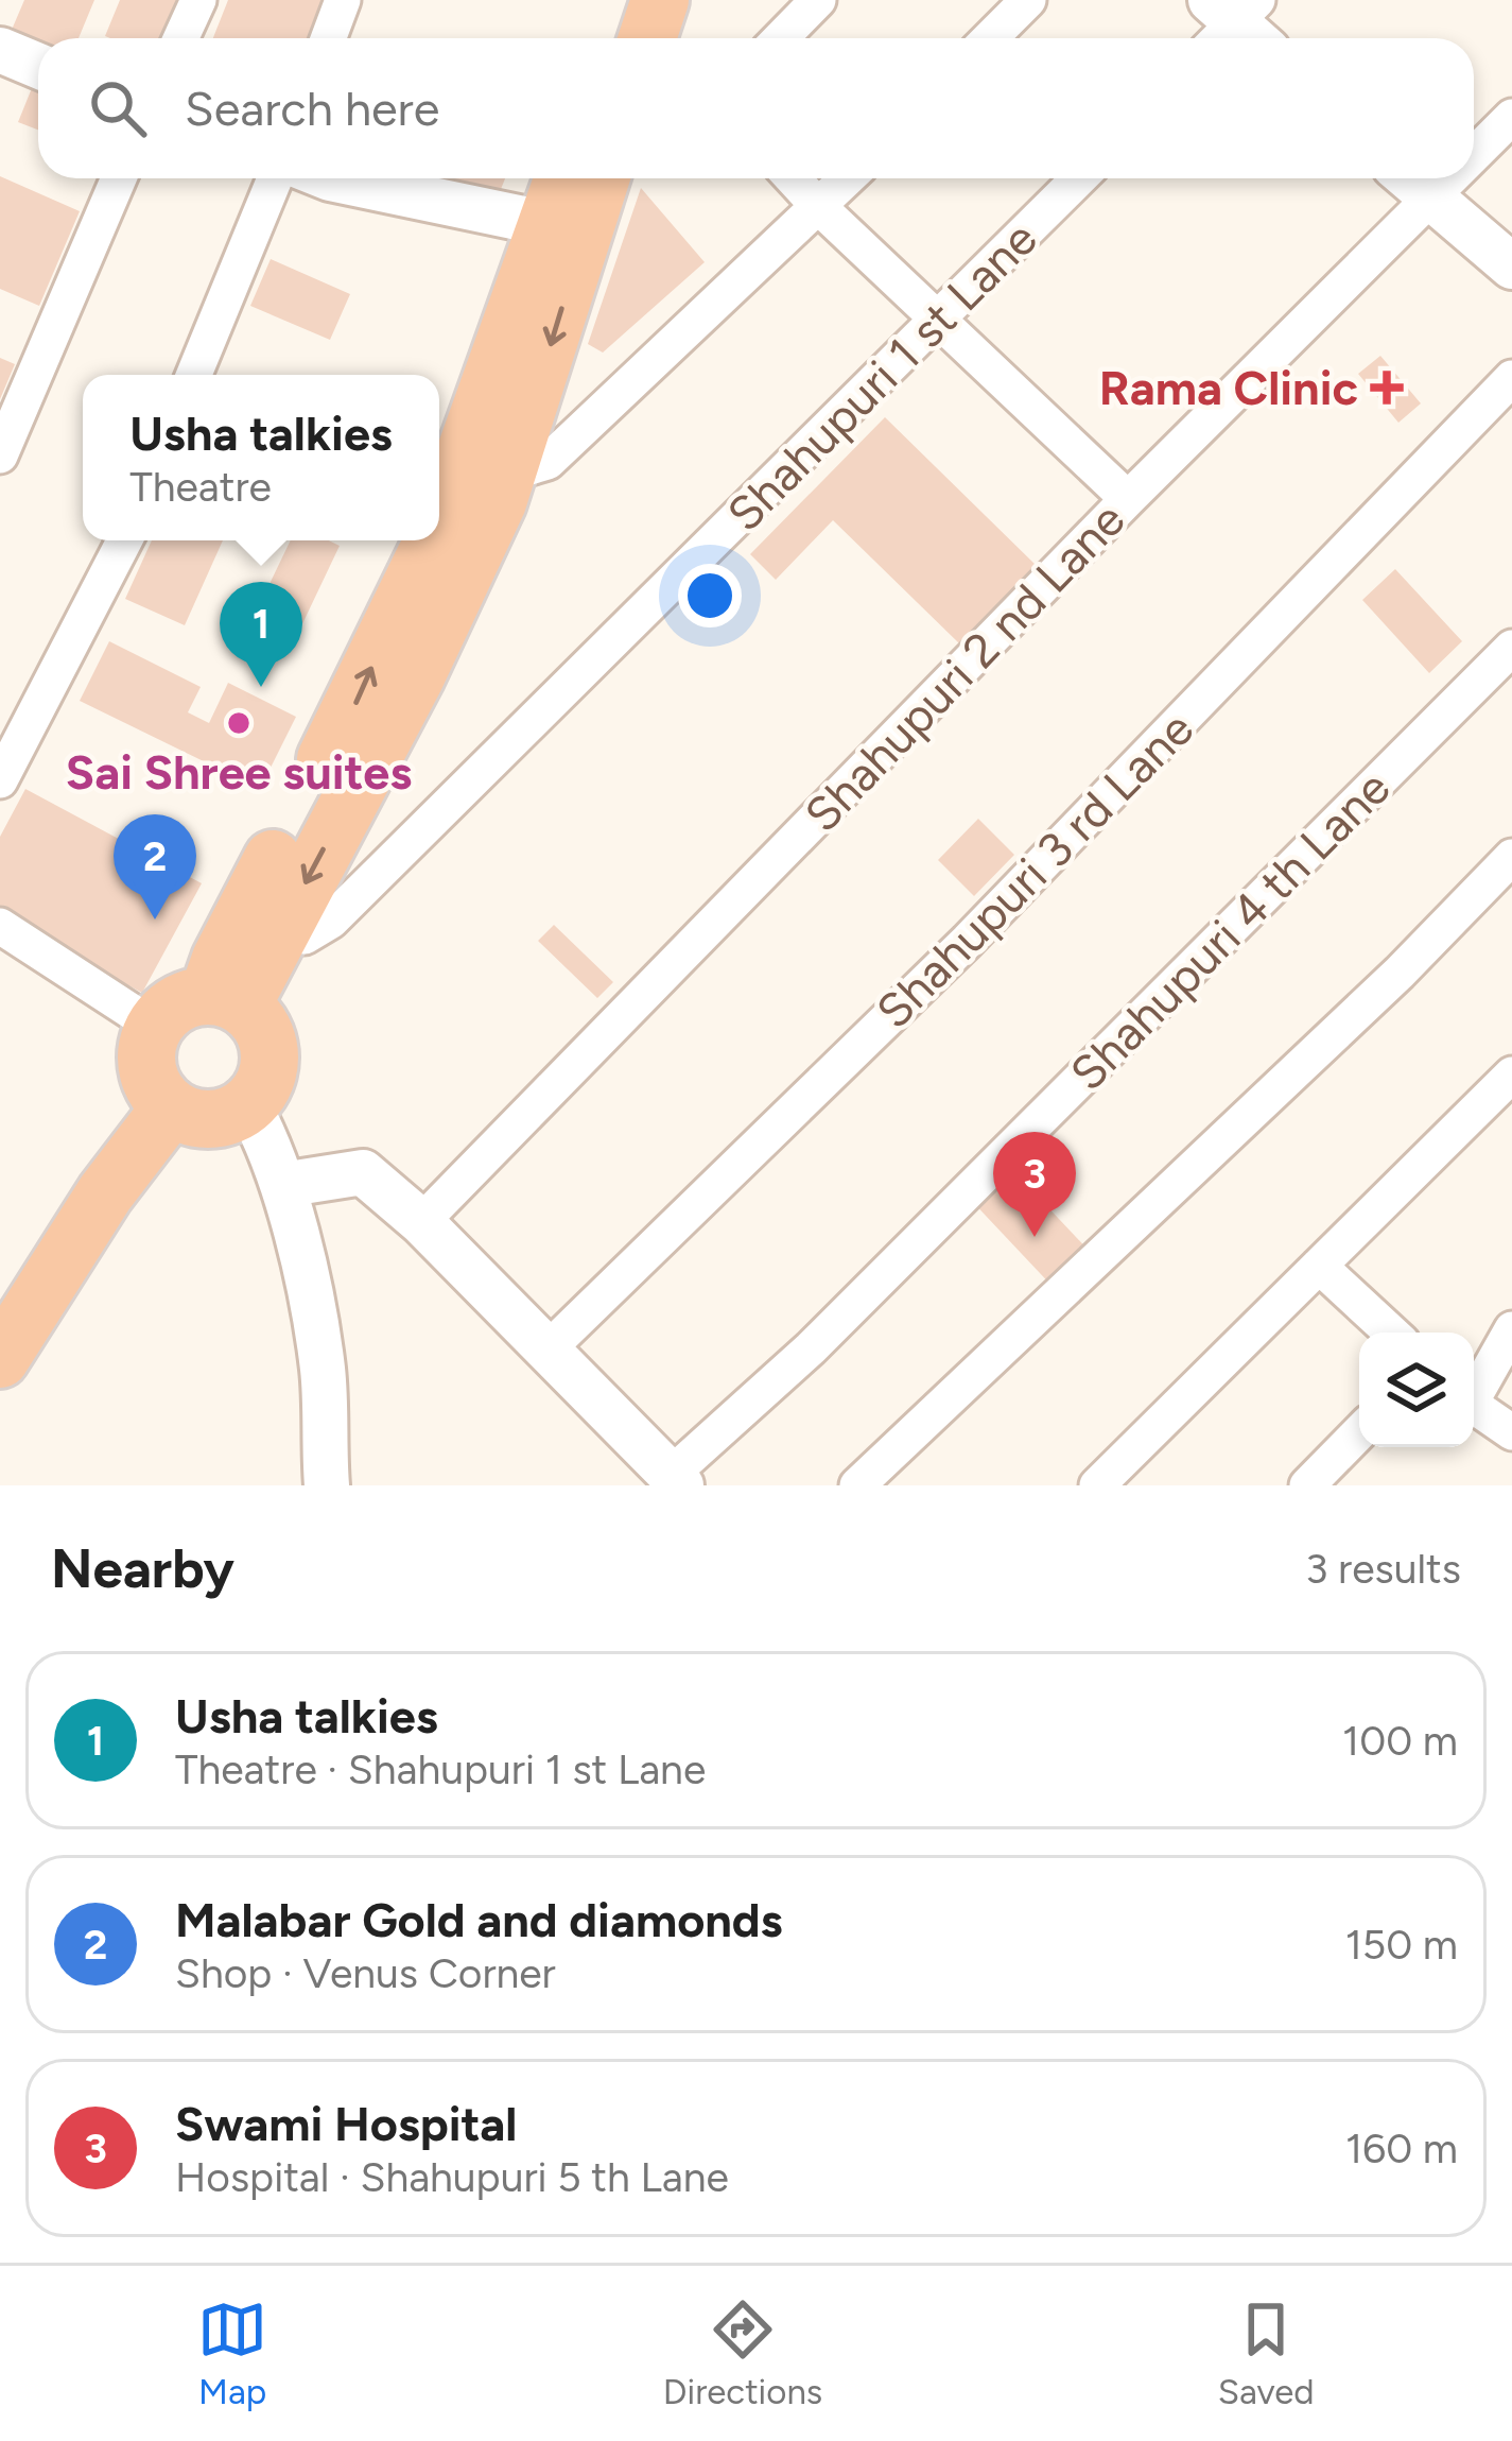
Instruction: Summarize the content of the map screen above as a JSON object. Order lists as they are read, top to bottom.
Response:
{
  "streets": {
    "street": [
      "Shahupuri 1 st Lane",
      "Shahupuri 2 nd Lane",
      "Shahupuri 3 rd Lane",
      "Shahupuri 4 th Lane"
    ]
  },
  "places": {
    "health": ["Rama Clinic"],
    "other": ["Sai Shree suites"]
  },
  "page": {
    "search": "Search here",
    "popup": ["Usha talkies", "Theatre"],
    "pins": ["1", "2", "3"],
    "heading": ["Nearby", "3 results"],
    "list": [
      {
        "mark": "1",
        "name": "Usha talkies",
        "note": "Theatre · Shahupuri 1 st Lane",
        "value": "100 m"
      },
      {
        "mark": "2",
        "name": "Malabar Gold and diamonds",
        "note": "Shop · Venus Corner",
        "value": "150 m"
      },
      {
        "mark": "3",
        "name": "Swami Hospital",
        "note": "Hospital · Shahupuri 5 th Lane",
        "value": "160 m"
      }
    ],
    "nav": ["Map", "Directions", "Saved"]
  }
}
